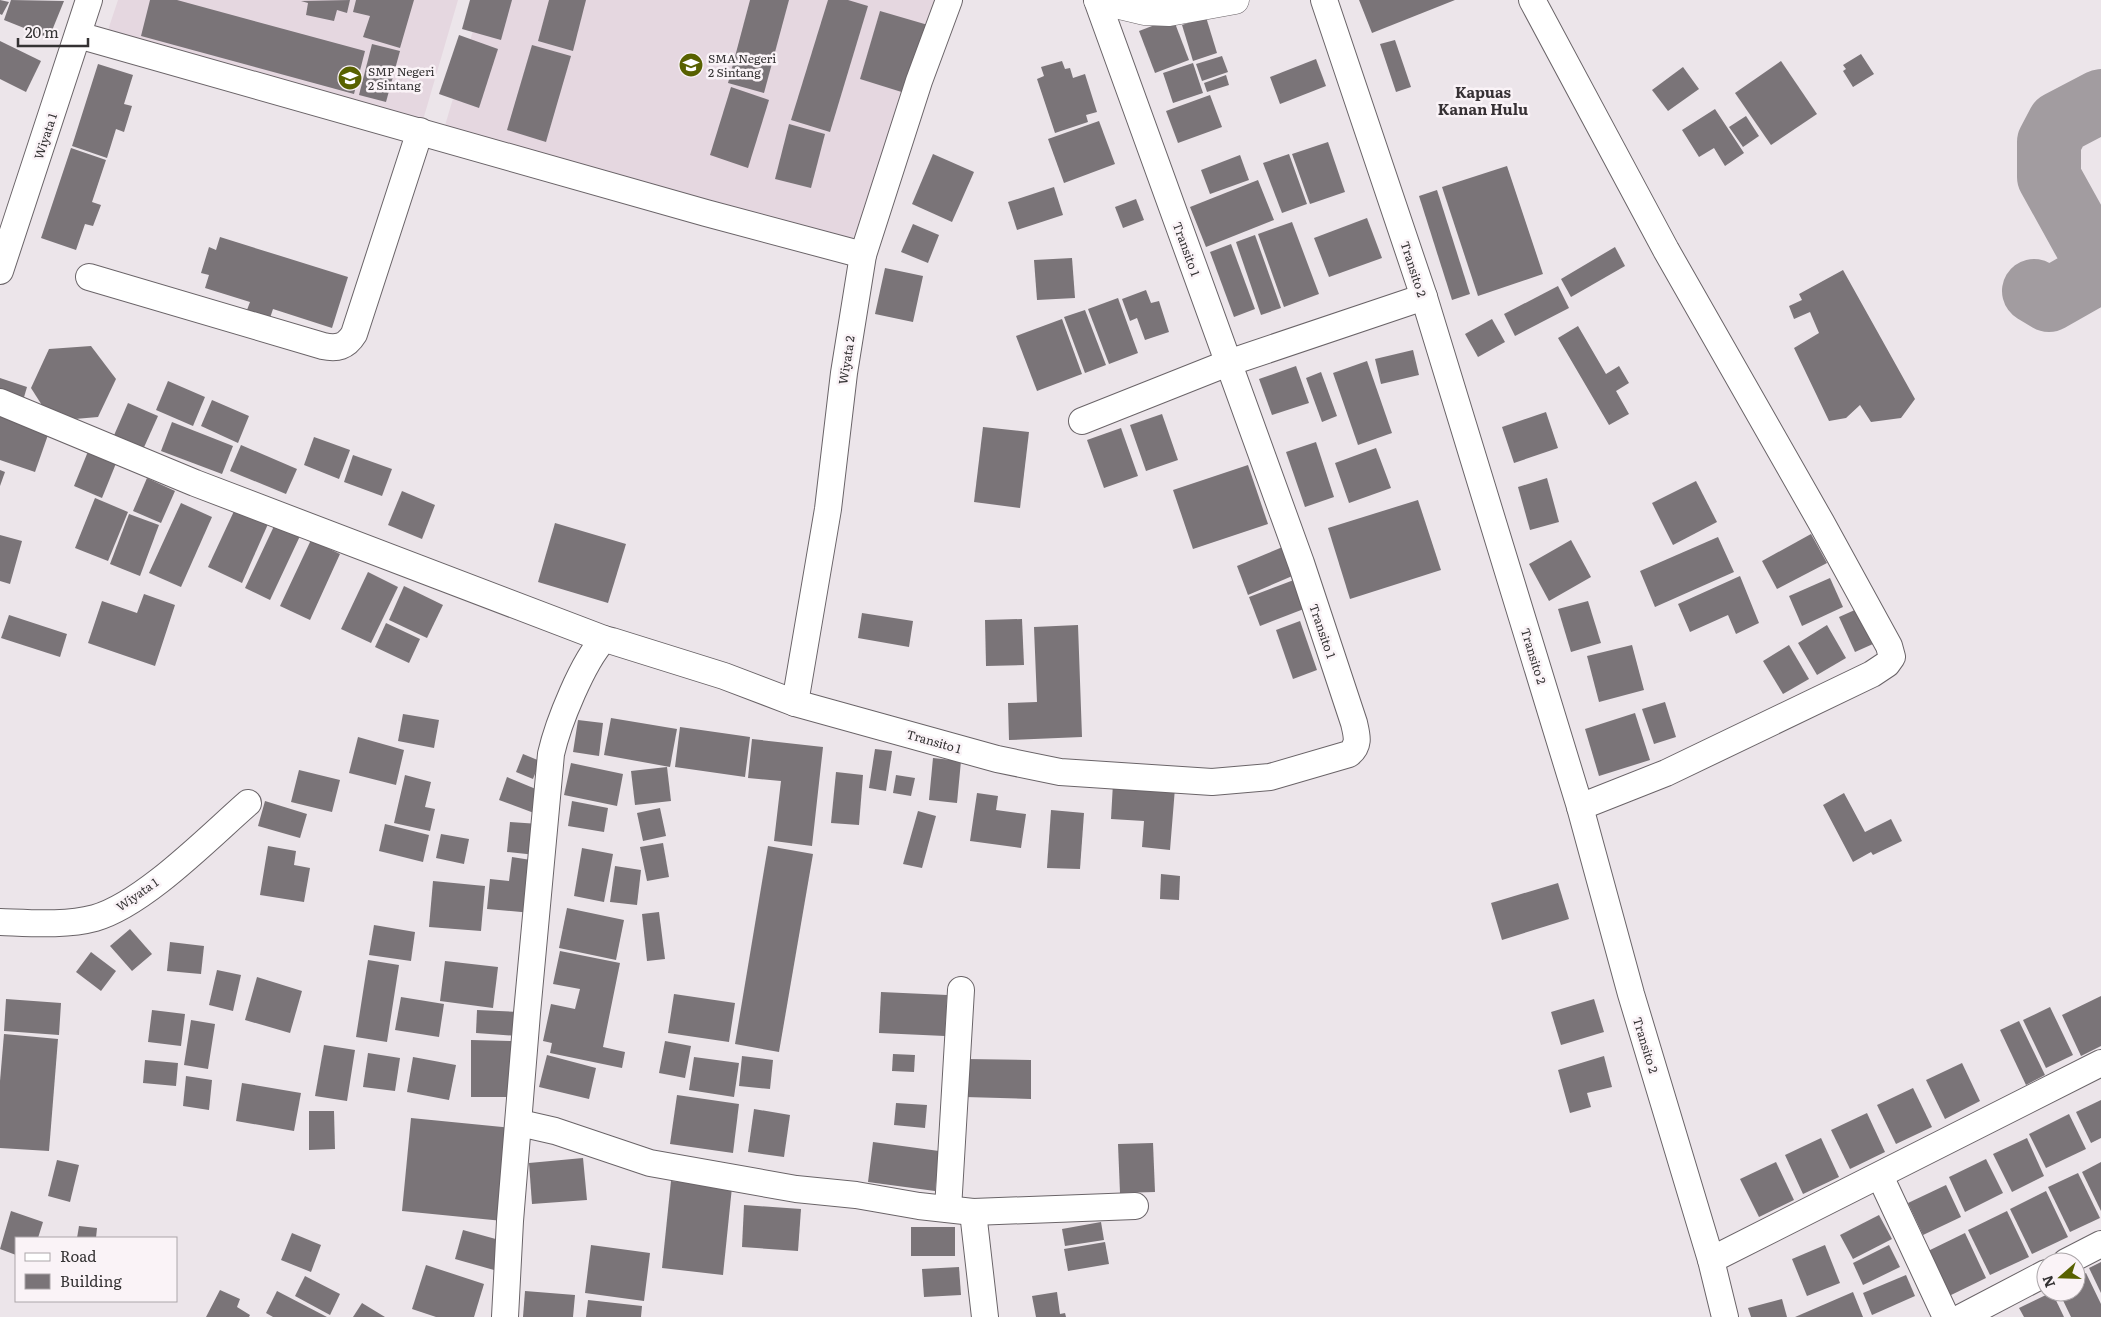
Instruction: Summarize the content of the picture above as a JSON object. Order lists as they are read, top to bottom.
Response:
{
  "streets": {
    "street": [
      "Wiyata 1",
      "Transito 1",
      "Transito 2",
      "Wiyata 2"
    ]
  },
  "crossings": [
    ["Transito 1", "Wiyata 2"]
  ],
  "districts": ["Kapuas Kanan Hulu"],
  "places": {
    "school or university": ["SMA Negeri 2 Sintang", "SMP Negeri 2 Sintang"]
  },
  "legend": ["Road", "Building"],
  "scale_bar": "20 m",
  "north": "left"
}
